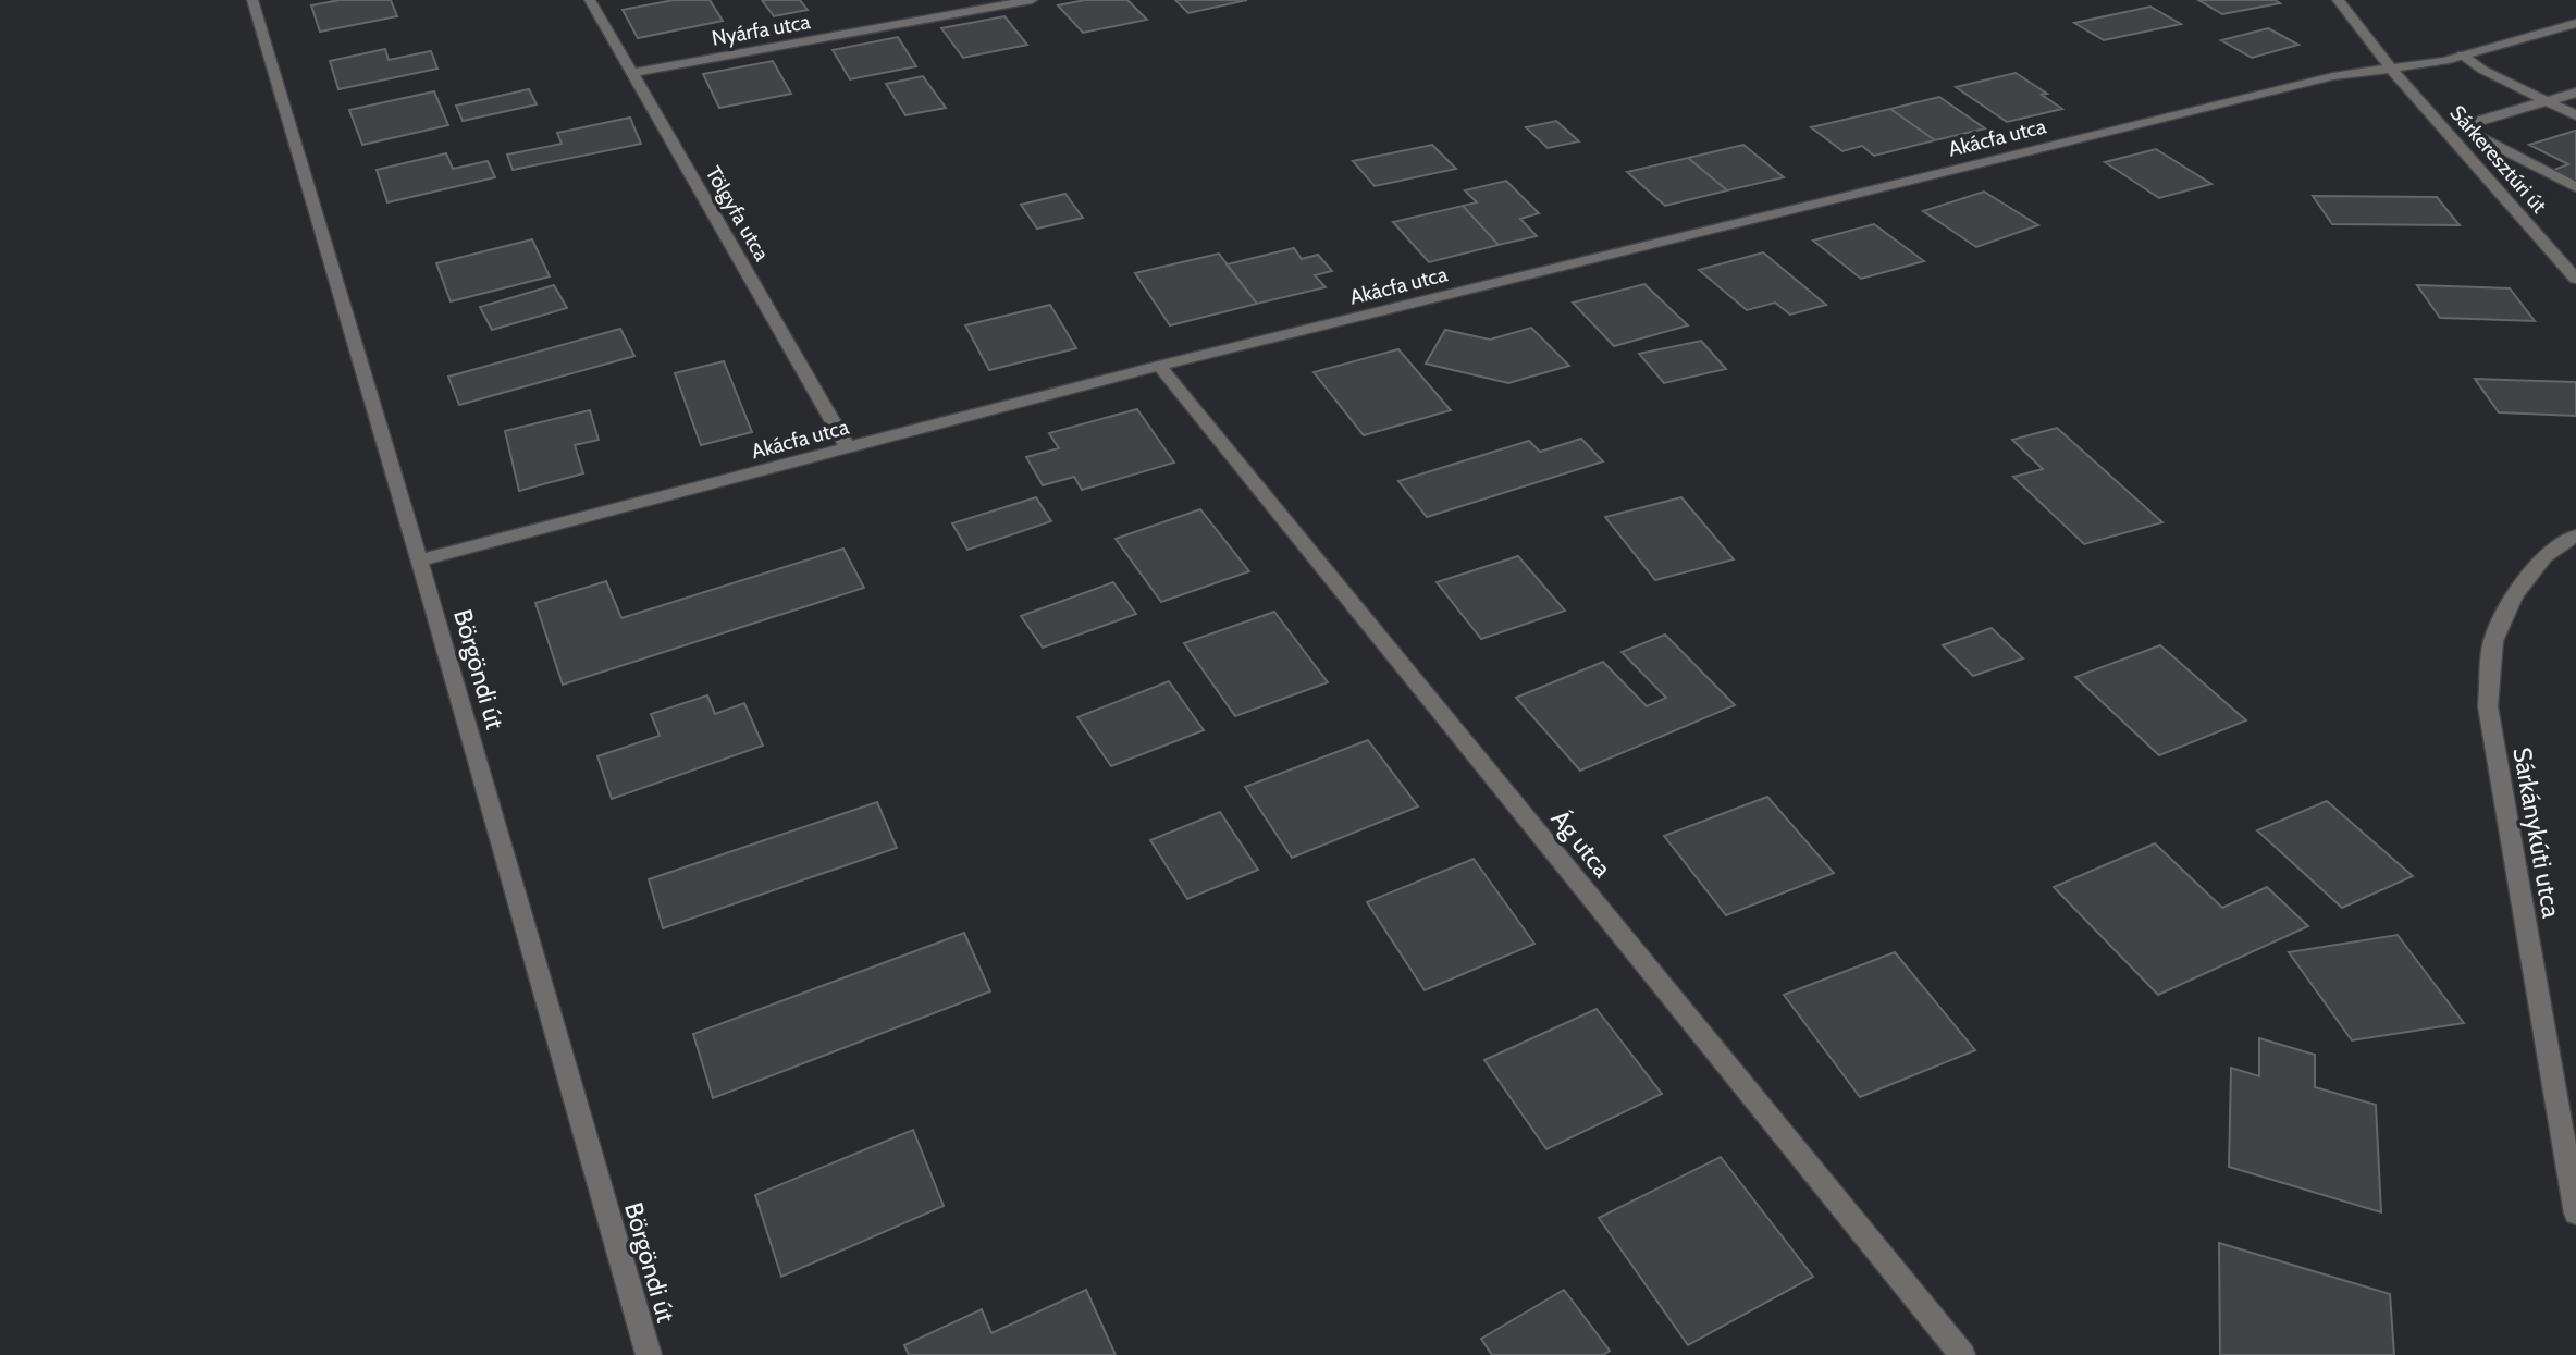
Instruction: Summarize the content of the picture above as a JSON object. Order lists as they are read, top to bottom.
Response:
{
  "streets": {
    "street": [
      "Nyárfa utca",
      "Akácfa utca",
      "Sárkeresztúri út",
      "Tölgyfa utca",
      "Börgöndi út",
      "Sárkánykúti utca",
      "Ág utca"
    ]
  },
  "crossings": [
    ["Nyárfa utca", "Tölgyfa utca"],
    ["Akácfa utca", "Sárkeresztúri út"],
    ["Akácfa utca", "Tölgyfa utca"],
    ["Akácfa utca", "Börgöndi út"],
    ["Akácfa utca", "Ág utca"]
  ]
}
